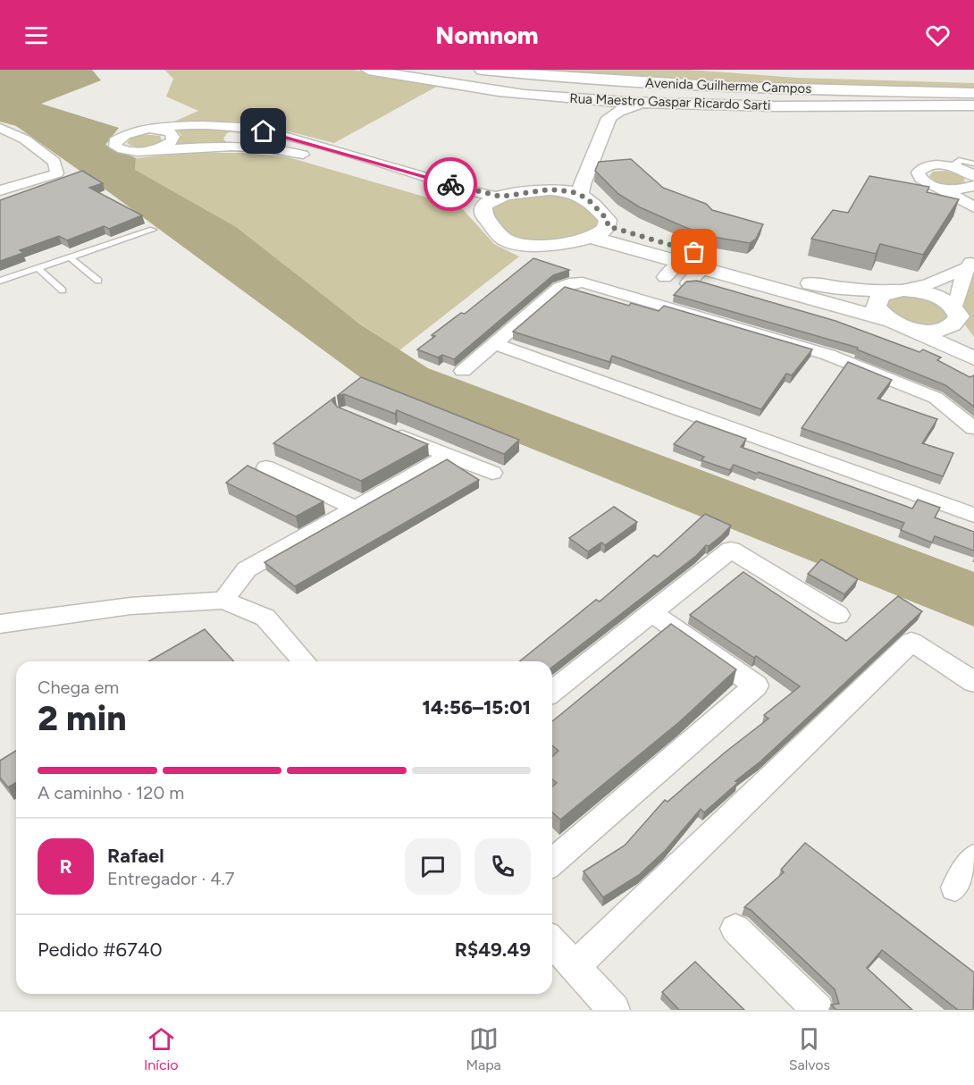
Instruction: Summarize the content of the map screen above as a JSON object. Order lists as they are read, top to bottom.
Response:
{
  "streets": {
    "main road": ["Avenida Guilherme Campos"],
    "street": ["Rua Maestro Gaspar Ricardo Sarti"]
  },
  "page": {
    "header": "Nomnom",
    "heading": ["2 min", "Chega em", "14:56–15:01"],
    "panel": [
      "Rafael",
      "Entregador · 4.7",
      "Pedido #6740",
      "R$49.49"
    ],
    "bar": "A caminho · 120 m",
    "round": "R",
    "tabs": ["Início", "Mapa", "Salvos"]
  }
}
